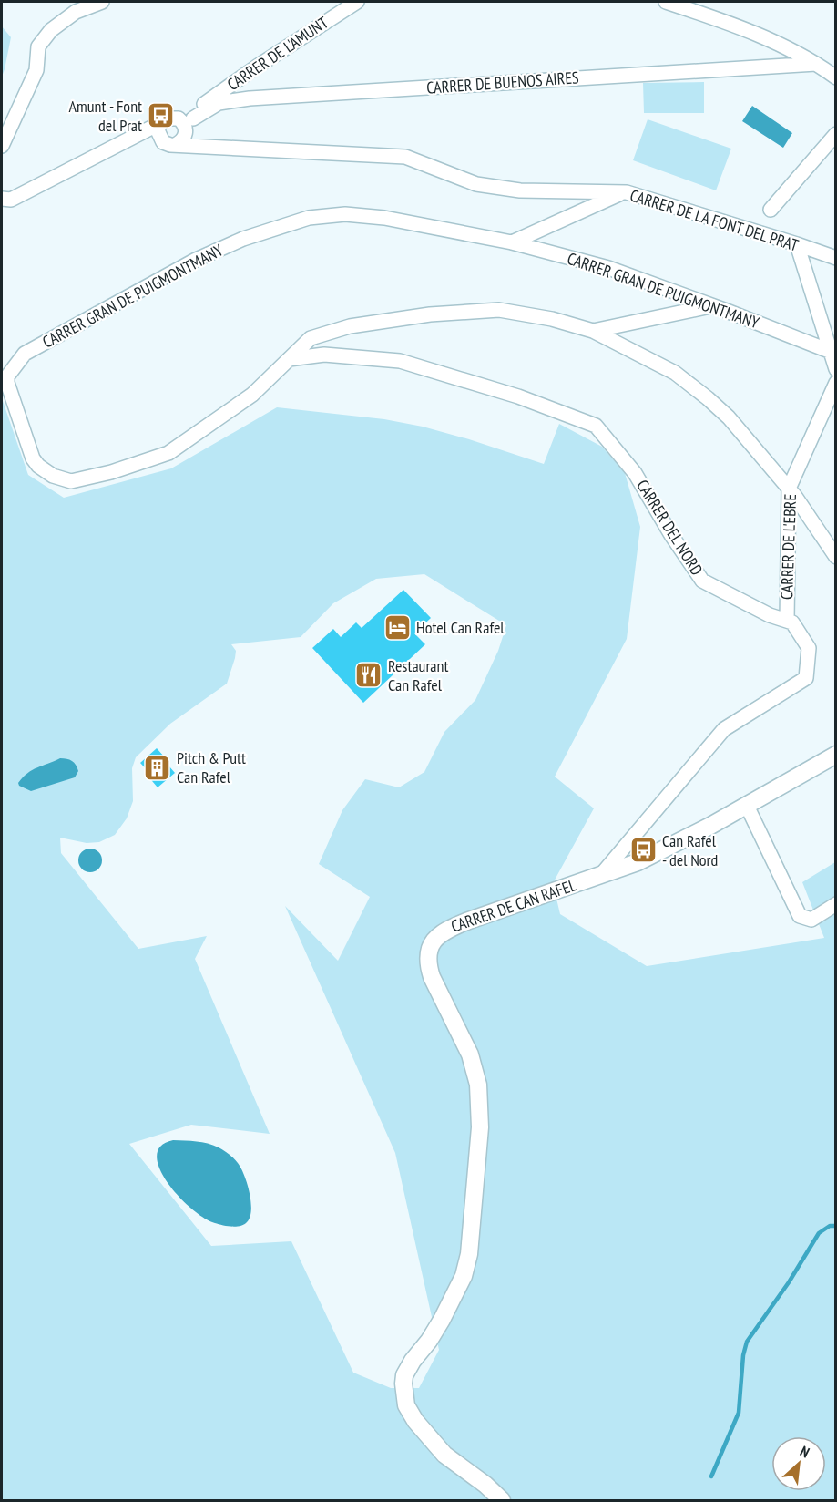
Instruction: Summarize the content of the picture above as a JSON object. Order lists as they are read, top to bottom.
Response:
{
  "streets": {
    "street": [
      "CARRER DE L'AMUNT",
      "CARRER DE BUENOS AIRES",
      "CARRER DE LA FONT DEL PRAT",
      "CARRER GRAN DE PUIGMONTMANY",
      "CARRER DEL NORD",
      "CARRER DE L'EBRE",
      "CARRER DE CAN RAFEL"
    ]
  },
  "crossings": [
    ["CARRER DE L'AMUNT", "CARRER DE BUENOS AIRES"],
    ["CARRER GRAN DE PUIGMONTMANY", "CARRER DEL NORD"],
    ["CARRER GRAN DE PUIGMONTMANY", "CARRER DE L'EBRE"],
    ["CARRER DEL NORD", "CARRER DE L'EBRE"],
    ["CARRER DEL NORD", "CARRER DE CAN RAFEL"]
  ],
  "places": {
    "bus stop": ["Amunt - Font del Prat", "Can Rafel - del Nord"],
    "hotel": ["Hotel Can Rafel"],
    "restaurant": ["Restaurant Can Rafel"],
    "building": ["Pitch & Putt Can Rafel"]
  },
  "north": "top right"
}
